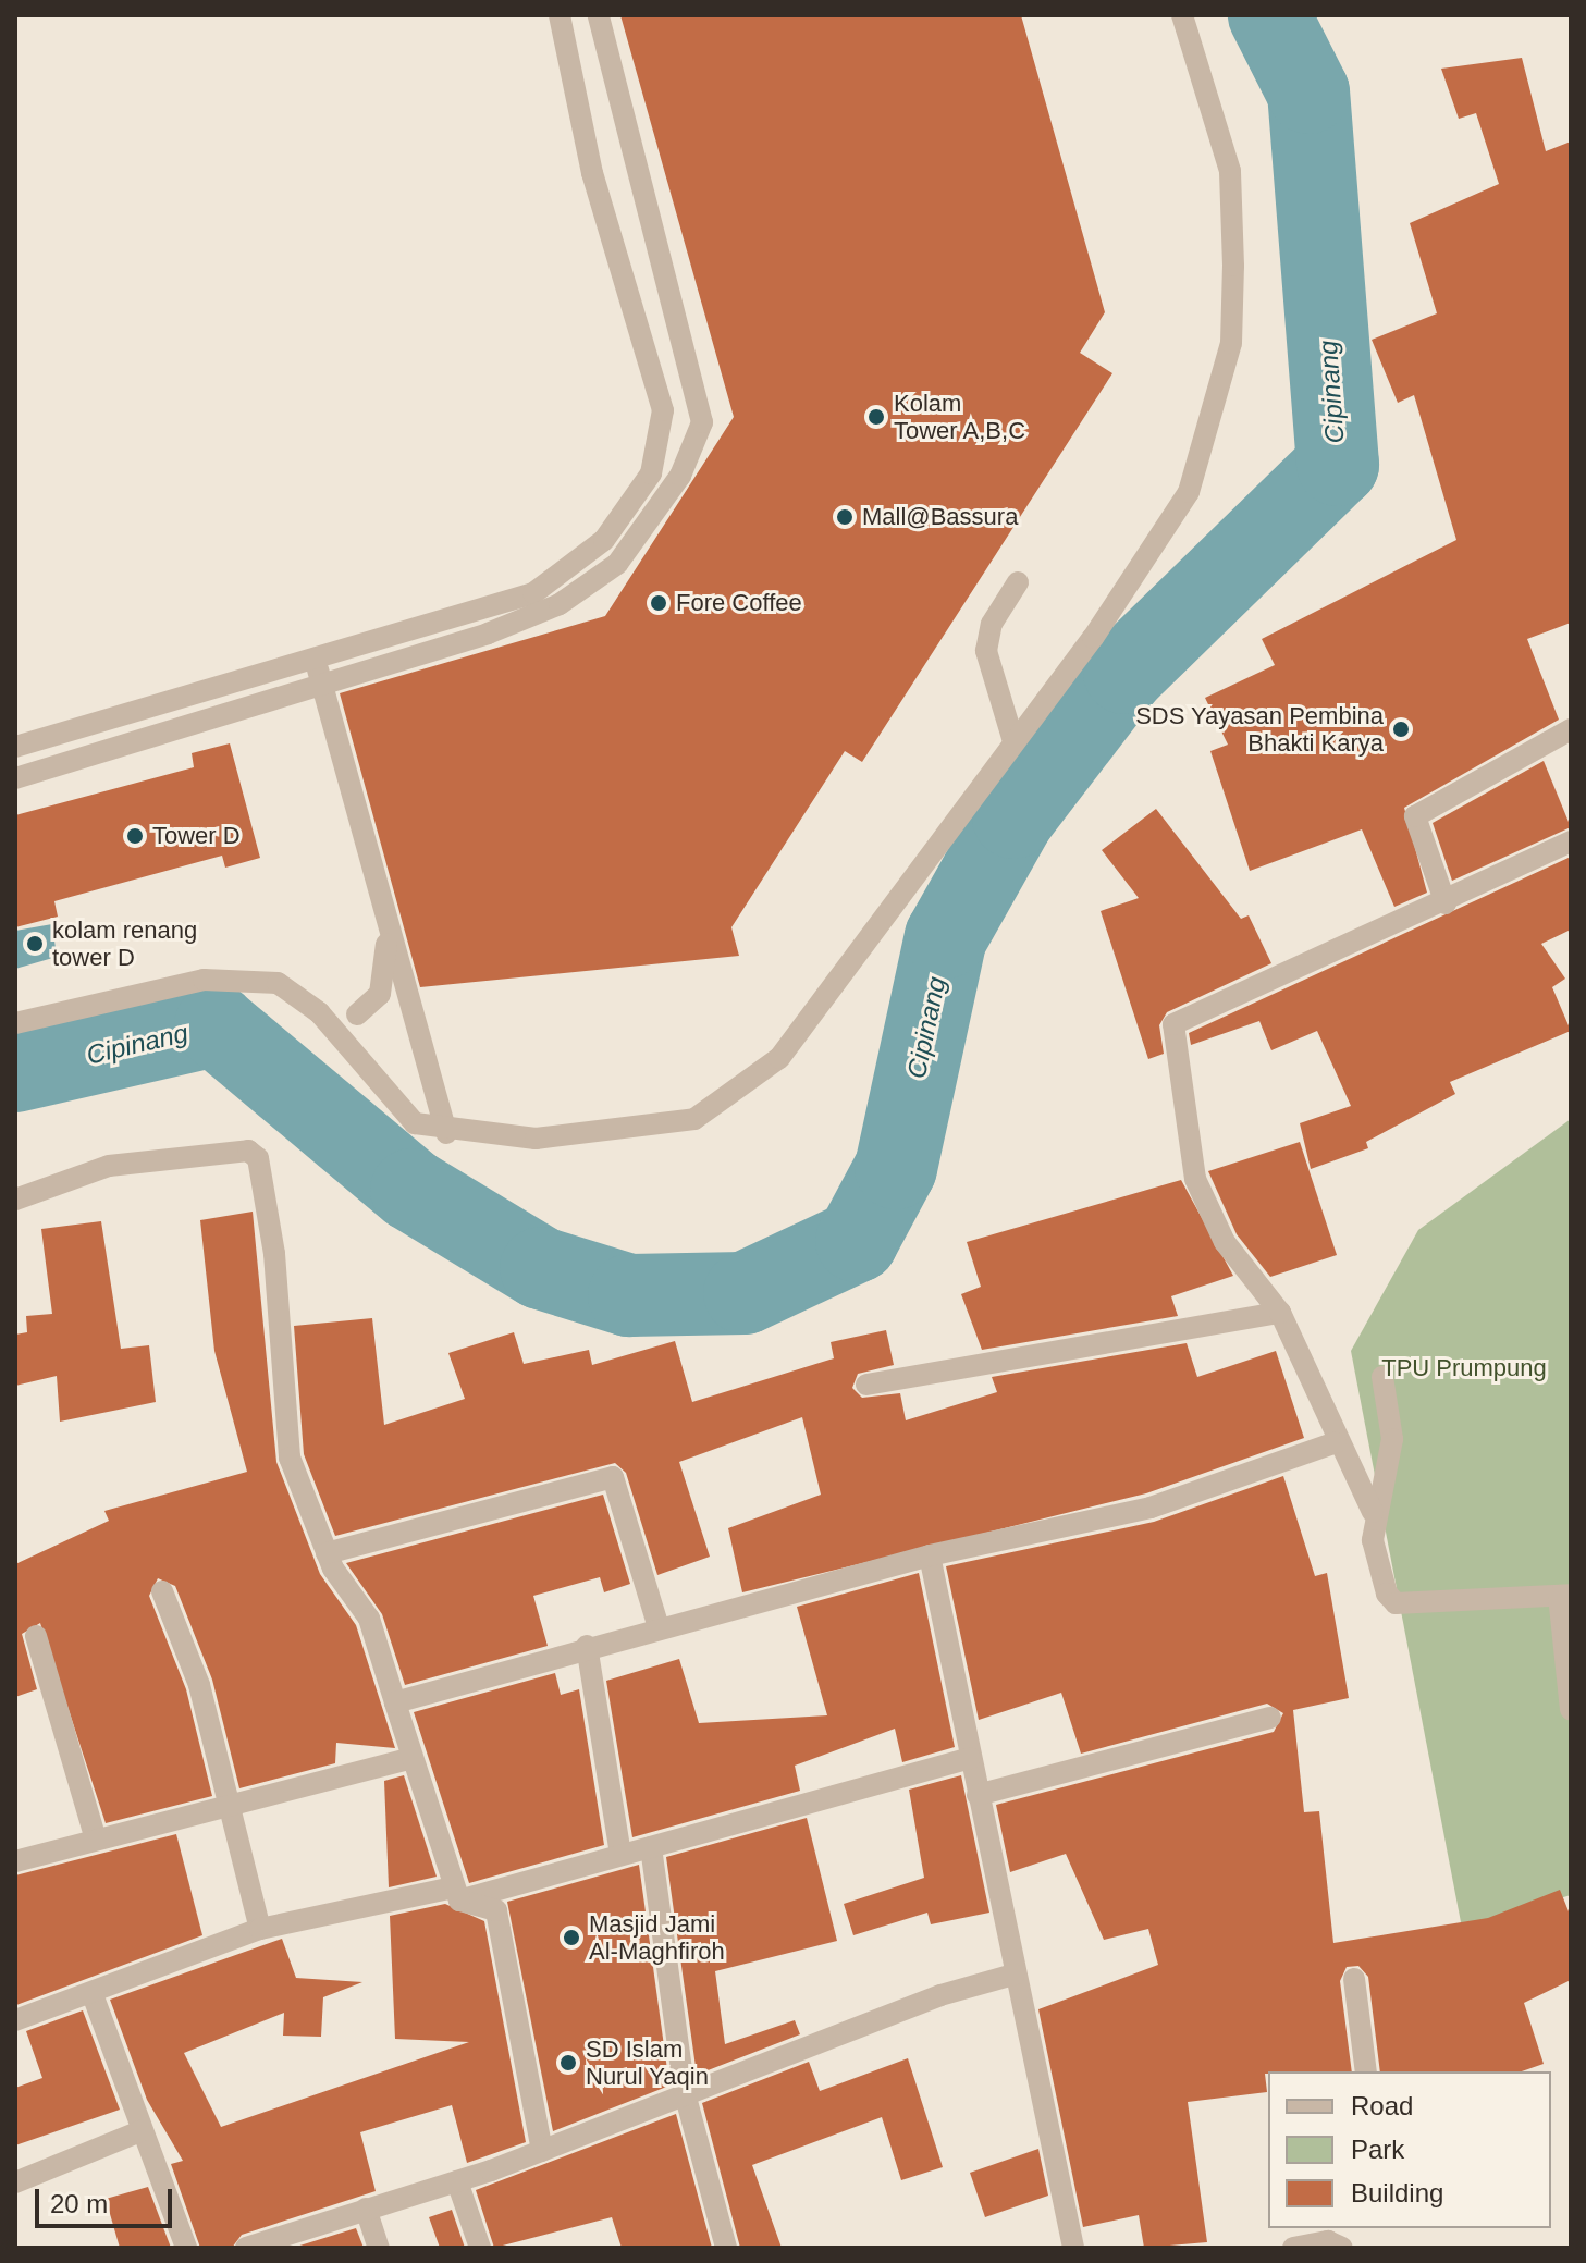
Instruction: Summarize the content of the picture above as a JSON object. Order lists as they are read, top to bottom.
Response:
{
  "water": ["Cipinang"],
  "parks": ["TPU Prumpung"],
  "places": [
    "Kolam Tower A,B,C",
    "Mall@Bassura",
    "Fore Coffee",
    "SDS Yayasan Pembina Bhakti Karya",
    "Tower D",
    "kolam renang tower D",
    "Masjid Jami Al-Maghfiroh",
    "SD Islam Nurul Yaqin"
  ],
  "legend": ["Road", "Park", "Building"],
  "scale_bar": "20 m"
}
